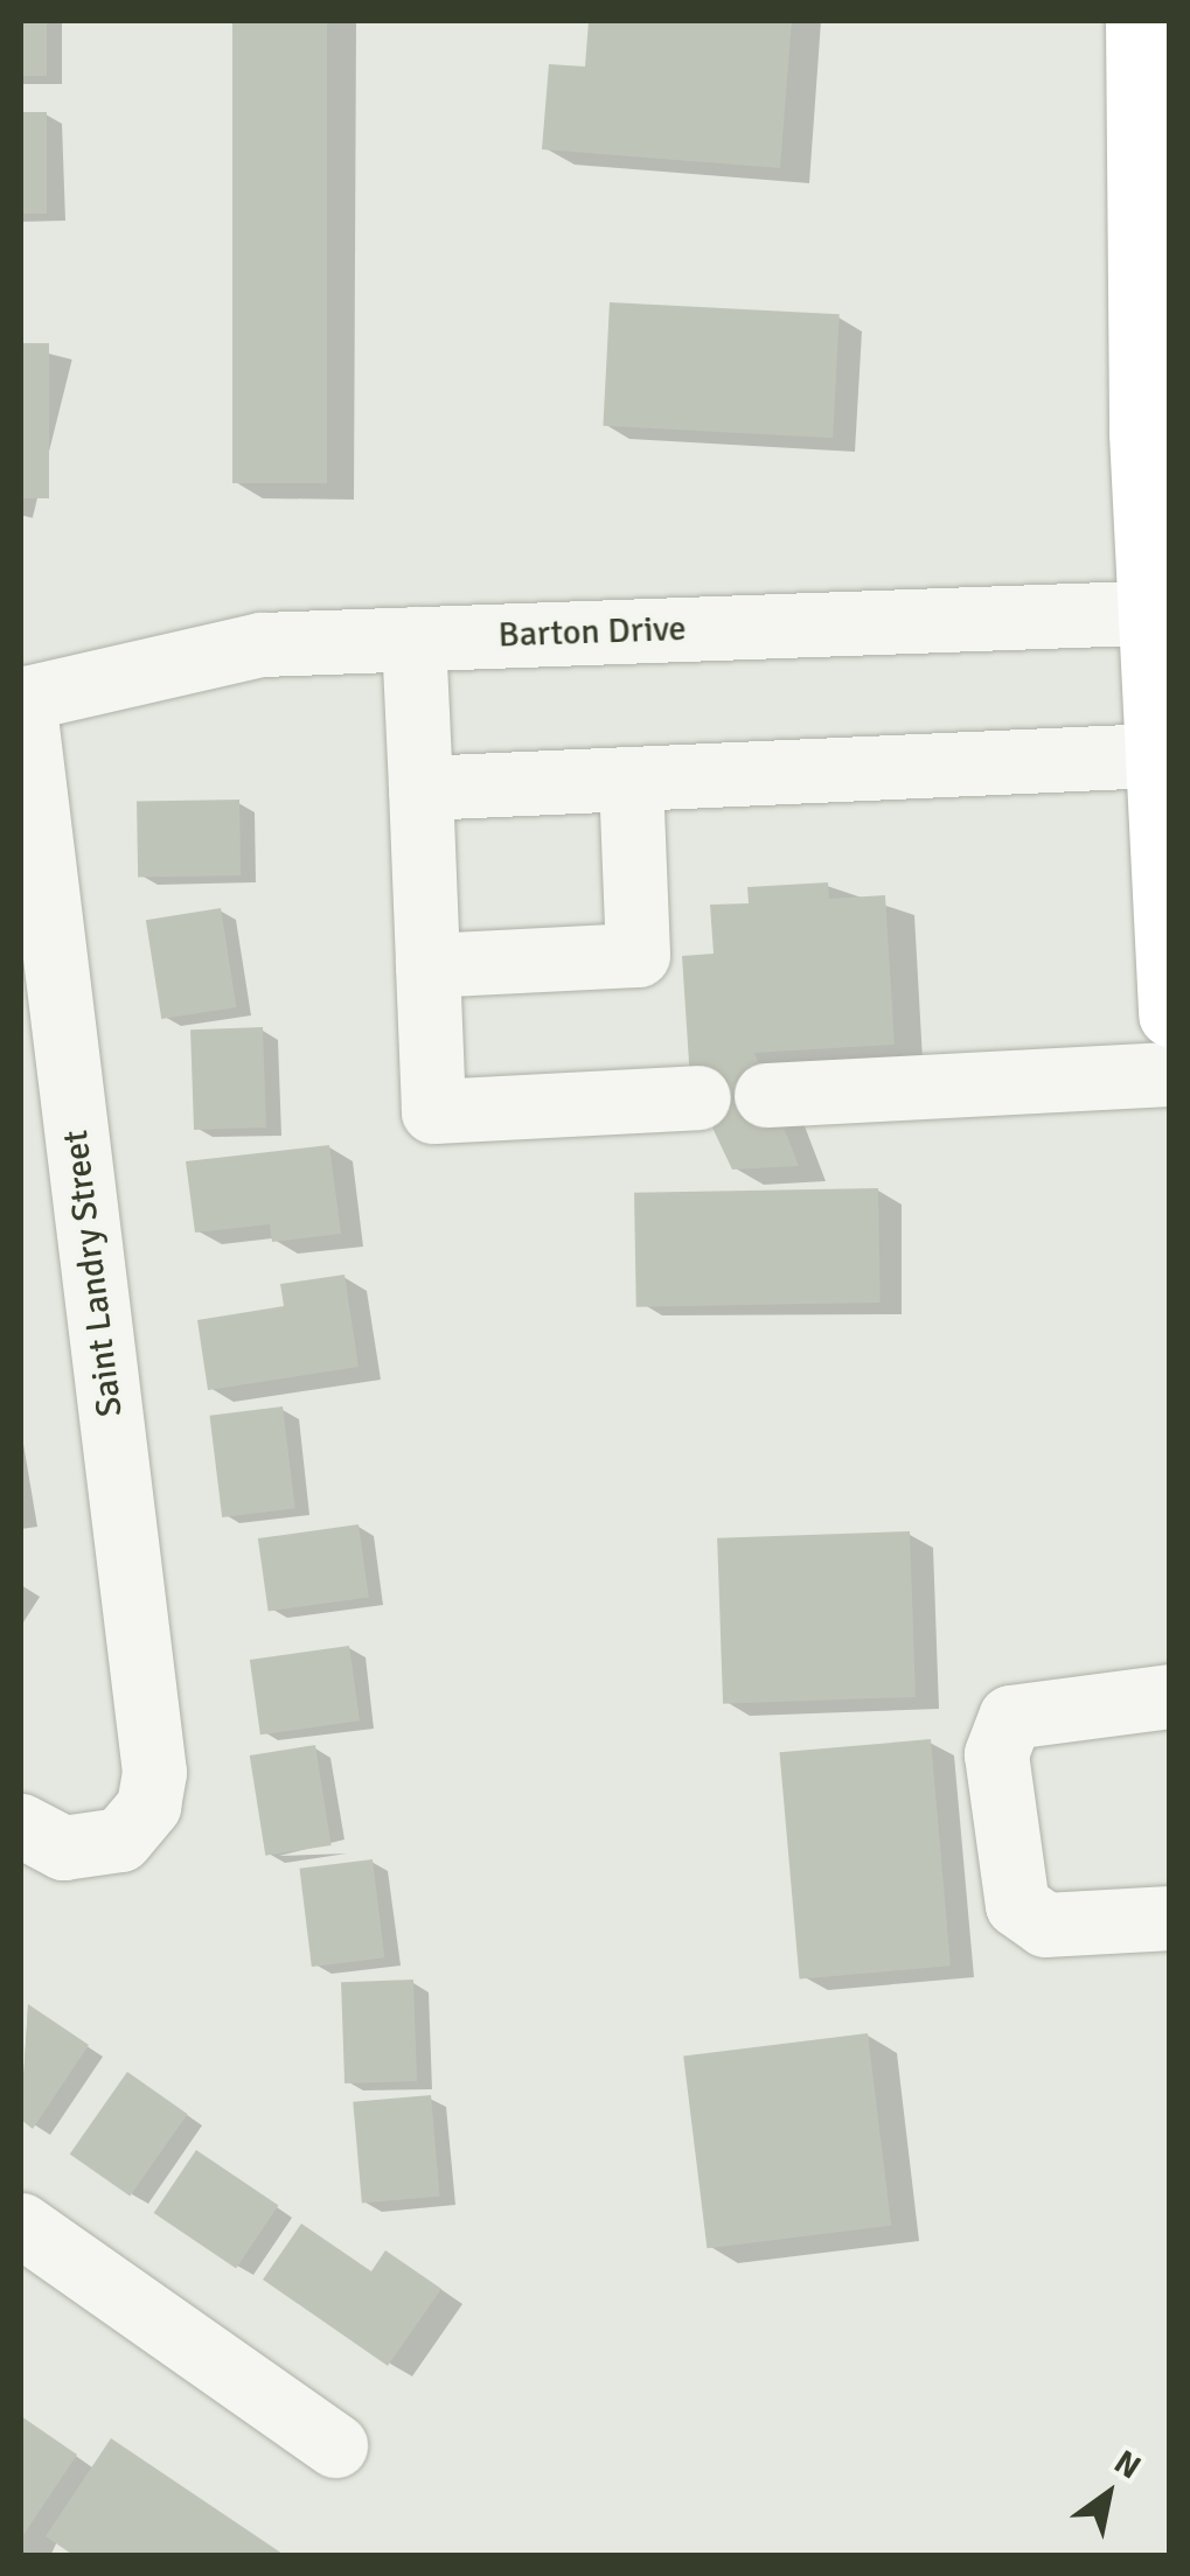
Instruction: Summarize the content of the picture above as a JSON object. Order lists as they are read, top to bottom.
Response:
{
  "streets": {
    "street": ["Barton Drive", "Saint Landry Street"]
  },
  "crossings": [
    ["Barton Drive", "Saint Landry Street"]
  ],
  "north": "top right"
}
